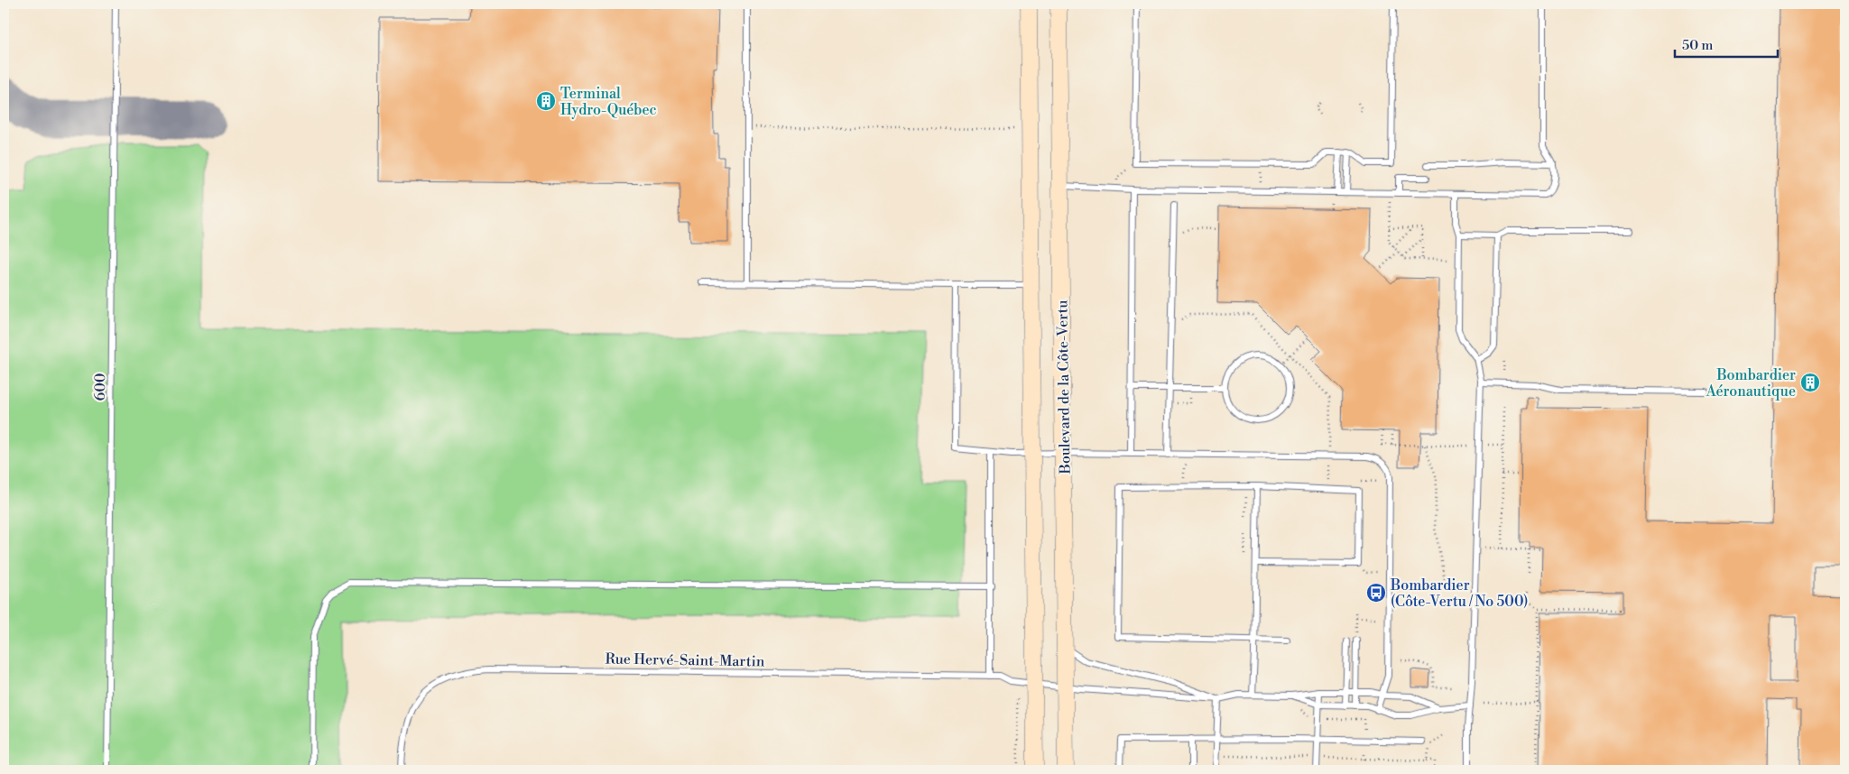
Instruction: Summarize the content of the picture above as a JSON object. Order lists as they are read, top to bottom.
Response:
{
  "streets": {
    "street": ["Boulevard de la Côte-Vertu"],
    "lane": ["600", "Rue Hervé-Saint-Martin"]
  },
  "crossings": [
    ["Boulevard de la Côte-Vertu", "Rue Hervé-Saint-Martin"]
  ],
  "places": {
    "building": ["Terminal Hydro-Québec", "Bombardier Aéronautique"],
    "bus stop": ["Bombardier (Côte-Vertu / No 500)"]
  },
  "scale_bar": "50 m"
}
